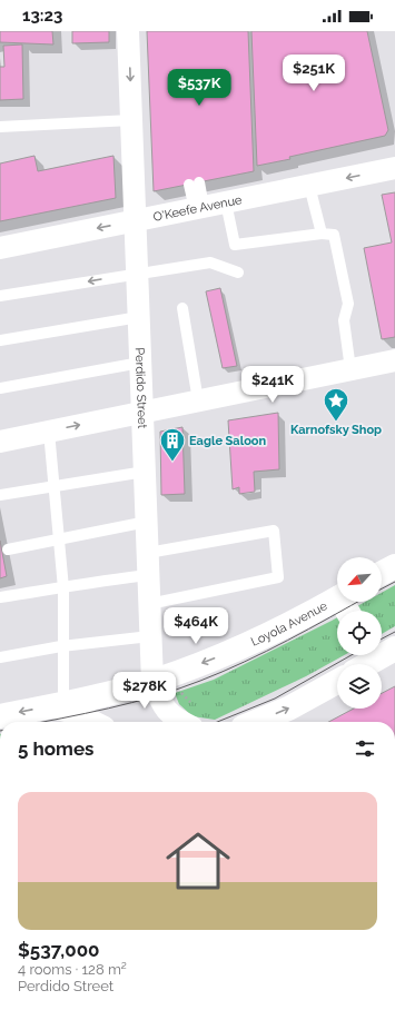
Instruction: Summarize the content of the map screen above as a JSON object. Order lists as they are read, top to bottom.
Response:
{
  "streets": {
    "main road": ["Loyola Avenue"],
    "street": ["O'Keefe Avenue", "Perdido Street"]
  },
  "crossings": [
    ["O'Keefe Avenue", "Perdido Street"],
    ["Perdido Street", "Loyola Avenue"]
  ],
  "places": {
    "place": ["Karnofsky Shop"],
    "building": ["Eagle Saloon"]
  },
  "north": "bottom left",
  "page": {
    "status": "13:23",
    "price": [
      "$251K",
      "$537K",
      "$241K",
      "$464K",
      "$278K"
    ],
    "heading": "5 homes",
    "list": [
      {
        "name": "$537,000",
        "note": "4 rooms · 128 m² · Perdido Street"
      }
    ]
  }
}
